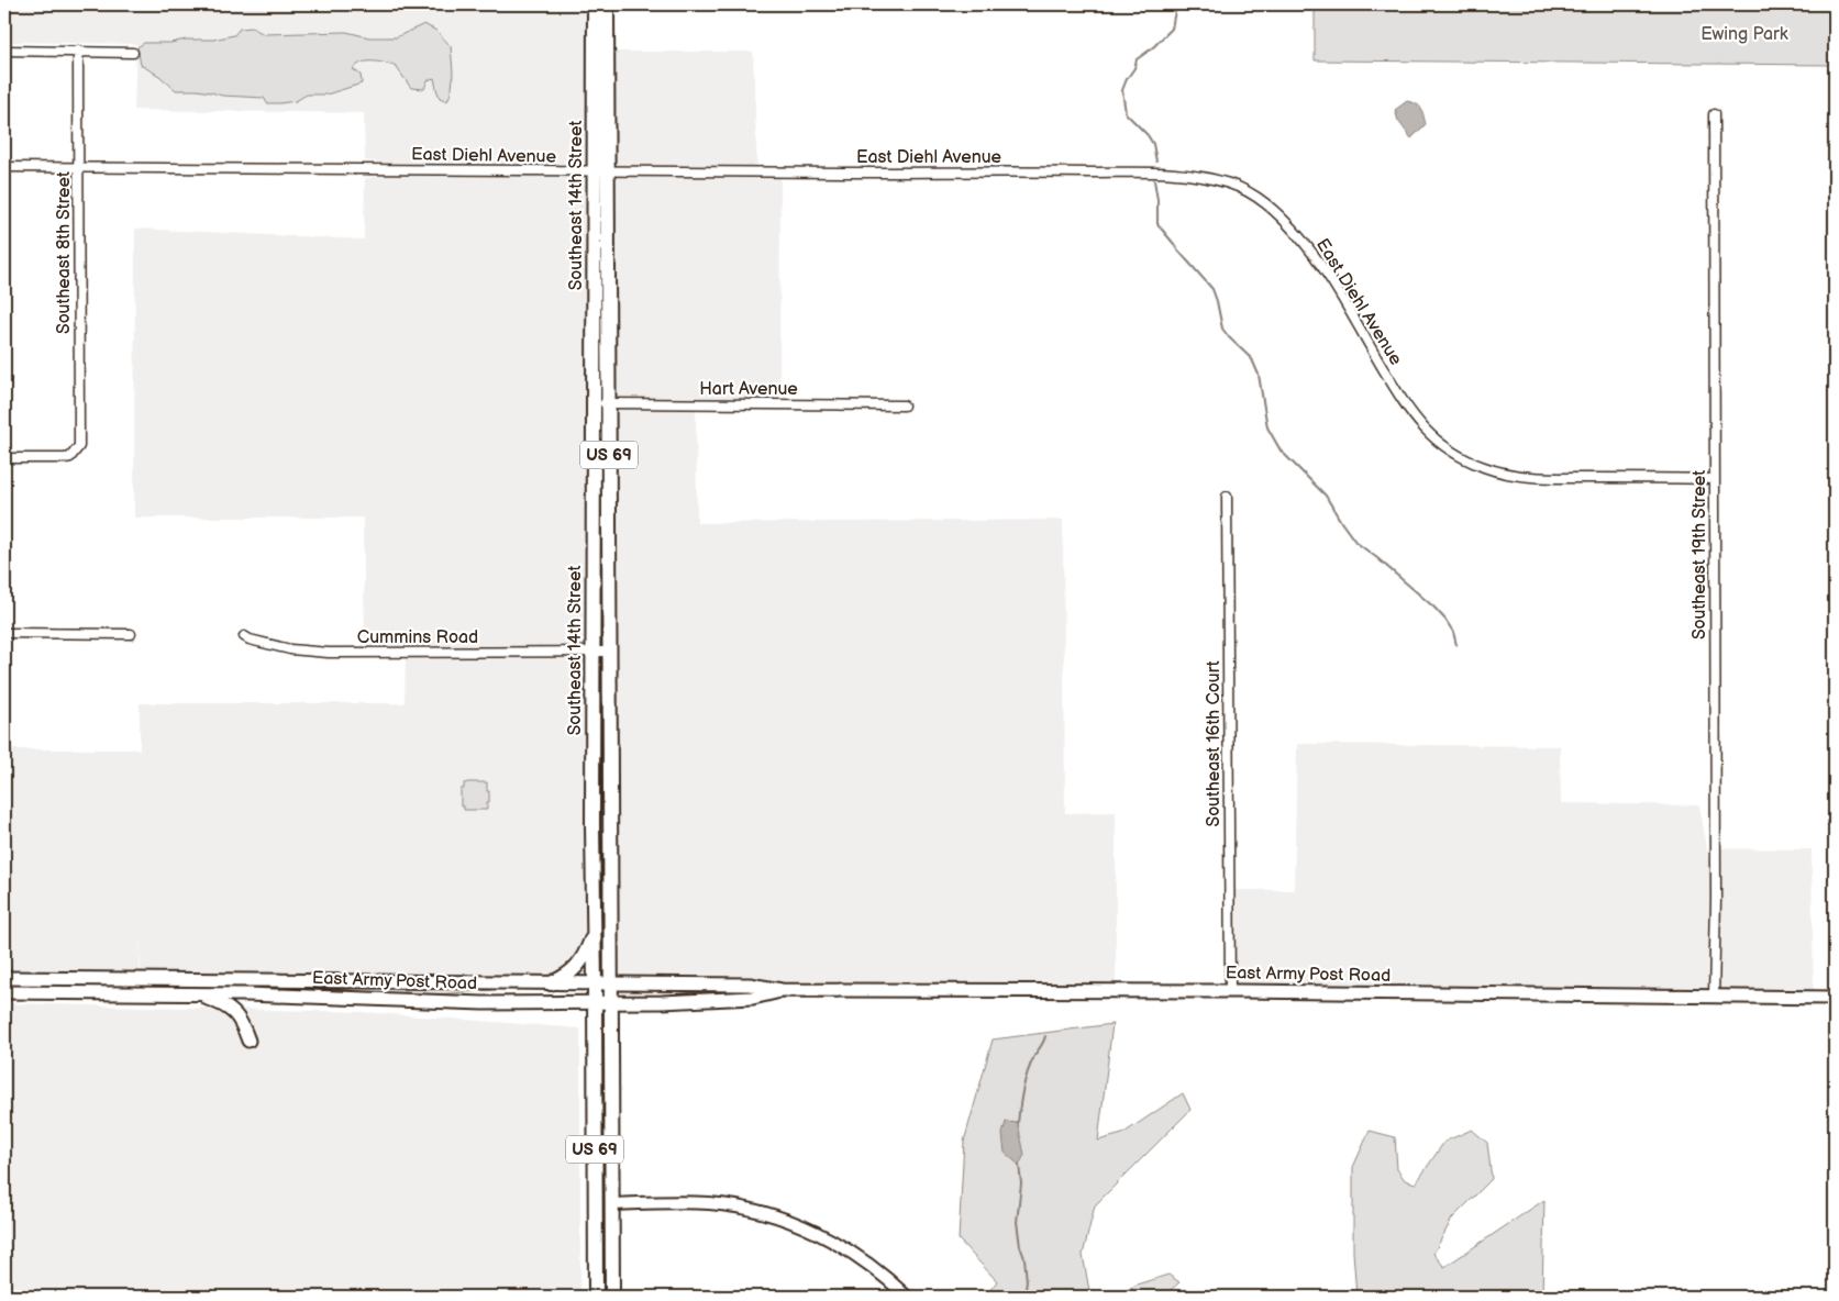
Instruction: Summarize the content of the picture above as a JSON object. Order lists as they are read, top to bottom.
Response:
{
  "streets": {
    "main road": ["Southeast 14th Street", "US 69", "East Army Post Road"],
    "street": [
      "East Diehl Avenue",
      "Southeast 8th Street",
      "Hart Avenue",
      "Southeast 19th Street",
      "Cummins Road",
      "Southeast 16th Court"
    ]
  },
  "crossings": [
    ["East Diehl Avenue", "Southeast 14th Street"],
    ["East Diehl Avenue", "Southeast 8th Street"],
    ["East Diehl Avenue", "Southeast 19th Street"],
    ["Southeast 14th Street", "Hart Avenue"],
    ["Southeast 14th Street", "Cummins Road"],
    ["Southeast 14th Street", "East Army Post Road"],
    ["Southeast 19th Street", "East Army Post Road"],
    ["Southeast 16th Court", "East Army Post Road"]
  ],
  "parks": ["Ewing Park"]
}
